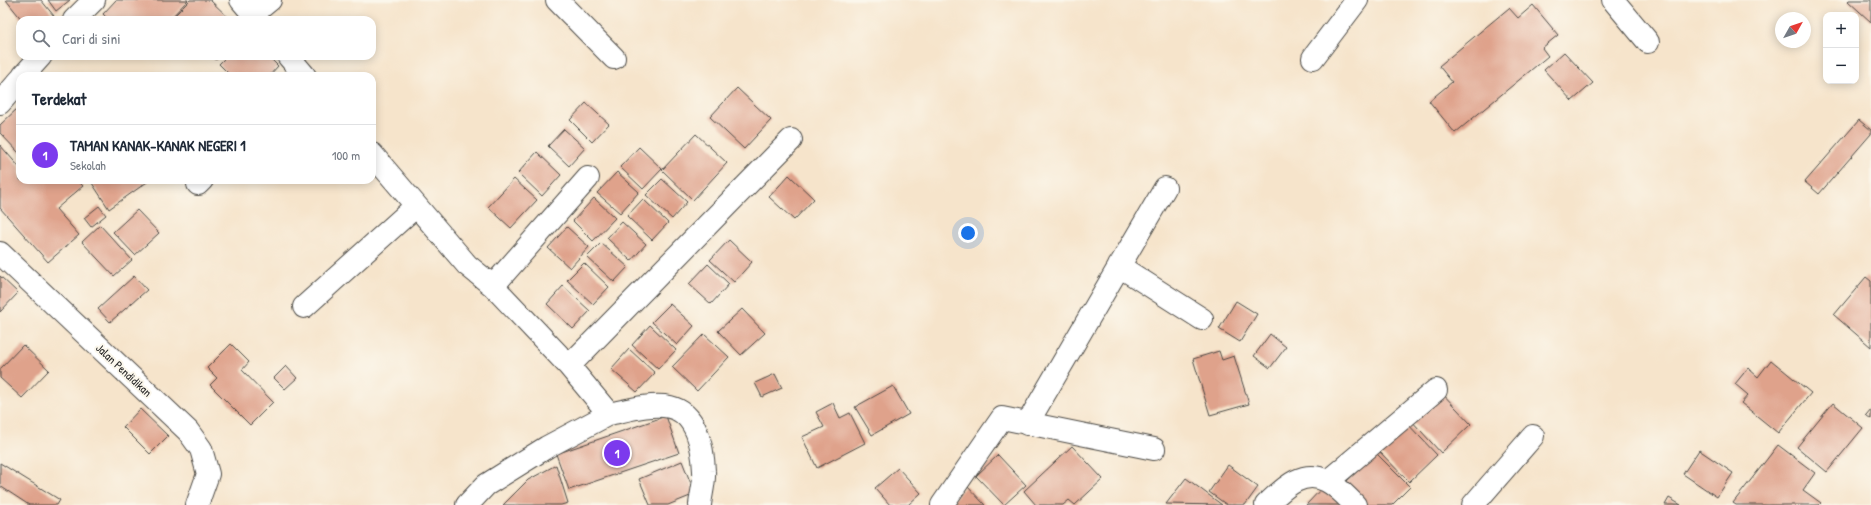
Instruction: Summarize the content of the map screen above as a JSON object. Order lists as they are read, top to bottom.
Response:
{
  "streets": {
    "street": ["Jalan Pendidikan"]
  },
  "north": "top right",
  "page": {
    "map_buttons": ["+", "−"],
    "search": "Cari di sini",
    "heading": "Terdekat",
    "list": [
      {
        "mark": "1",
        "name": "TAMAN KANAK-KANAK NEGERI 1",
        "note": "Sekolah",
        "value": "100 m"
      }
    ],
    "pins": "1"
  }
}
